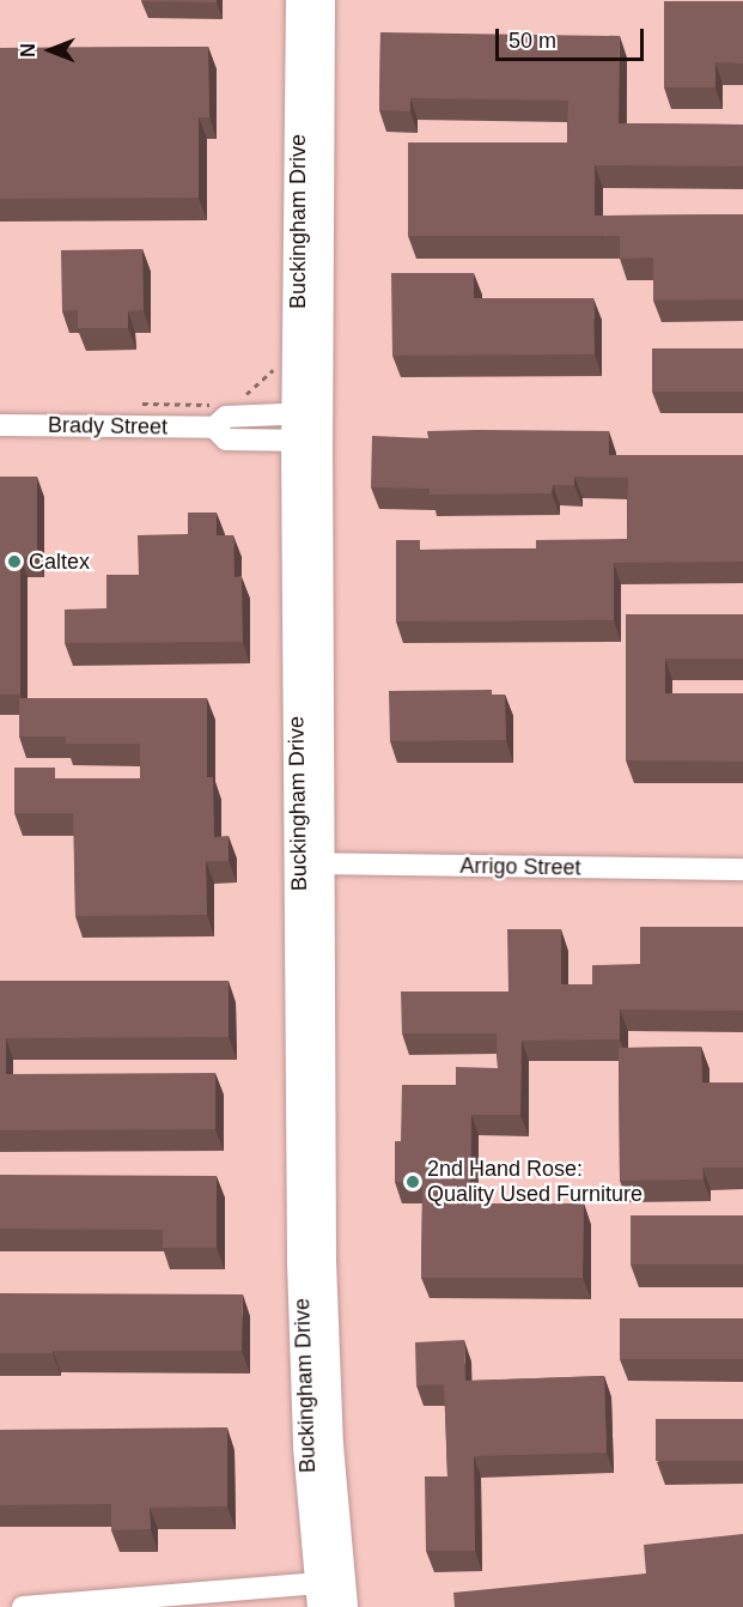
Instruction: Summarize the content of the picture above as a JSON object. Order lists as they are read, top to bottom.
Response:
{
  "streets": {
    "street": ["Buckingham Drive", "Brady Street", "Arrigo Street"]
  },
  "crossings": [
    ["Buckingham Drive", "Brady Street"],
    ["Buckingham Drive", "Arrigo Street"]
  ],
  "places": ["Caltex", "2nd Hand Rose: Quality Used Furniture"],
  "scale_bar": "50 m",
  "north": "left"
}
